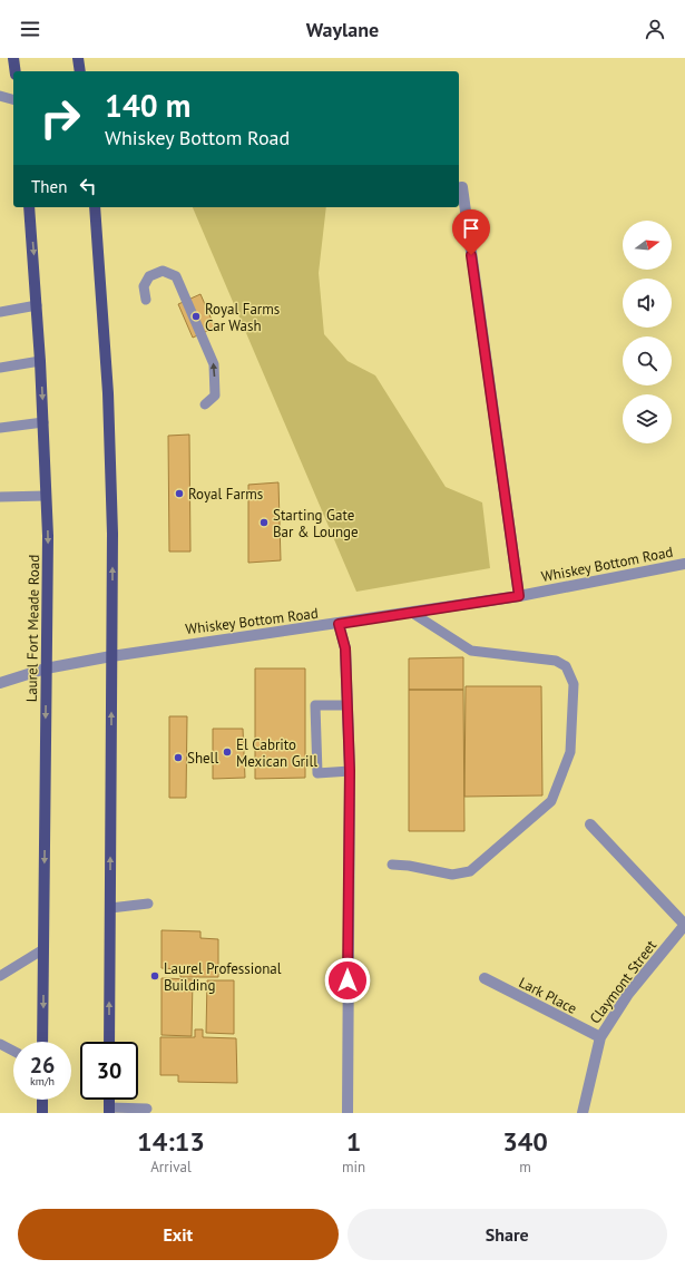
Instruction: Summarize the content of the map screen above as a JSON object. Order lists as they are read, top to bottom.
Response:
{
  "streets": {
    "main road": ["Laurel Fort Meade Road"],
    "street": ["Whiskey Bottom Road", "Claymont Street", "Lark Place"]
  },
  "crossings": [
    ["Whiskey Bottom Road", "Laurel Fort Meade Road"],
    ["Claymont Street", "Lark Place"]
  ],
  "places": [
    "Royal Farms Car Wash",
    "Royal Farms",
    "Starting Gate Bar & Lounge",
    "El Cabrito Mexican Grill",
    "Shell",
    "Laurel Professional Building"
  ],
  "north": "right",
  "page": {
    "header": "Waylane",
    "turn": ["140 m", "Whiskey Bottom Road"],
    "then": "Then",
    "speed": "26 km/h",
    "limit": "30",
    "eta": [
      "14:13",
      "Arrival",
      "1",
      "min",
      "340",
      "m"
    ],
    "buttons": ["Exit", "Share"]
  }
}
